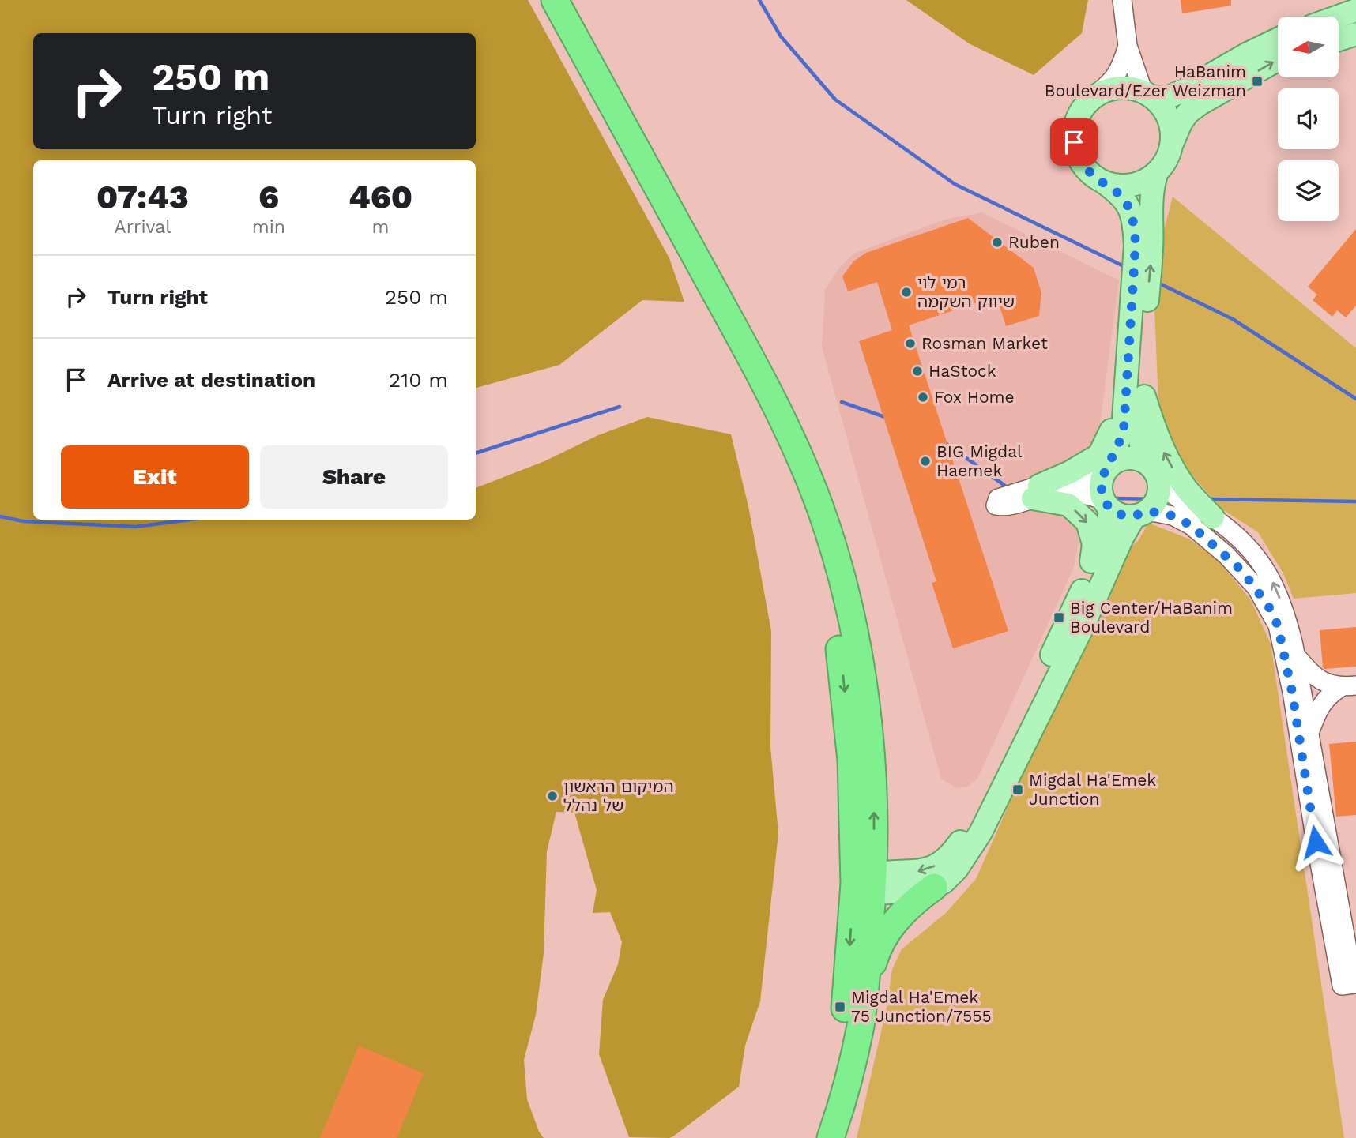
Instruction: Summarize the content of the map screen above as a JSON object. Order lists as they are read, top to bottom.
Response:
{
  "places": {
    "transit": [
      "HaBanim Boulevard/Ezer Weizman",
      "Big Center/HaBanim Boulevard",
      "Migdal Ha'Emek Junction",
      "Migdal Ha'Emek 75 Junction/7555"
    ],
    "other": [
      "Ruben",
      "רמי לוי שיווק השקמה",
      "Rosman Market",
      "HaStock",
      "Fox Home",
      "BIG Migdal Haemek",
      "המיקום הראשון של נהלל"
    ]
  },
  "north": "left",
  "page": {
    "turn": ["250 m", "Turn right"],
    "eta": [
      "07:43",
      "Arrival",
      "6",
      "min",
      "460",
      "m"
    ],
    "list": [
      {
        "name": "Turn right",
        "value": "250 m"
      },
      {
        "name": "Arrive at destination",
        "value": "210 m"
      }
    ],
    "buttons": ["Exit", "Share"]
  }
}
